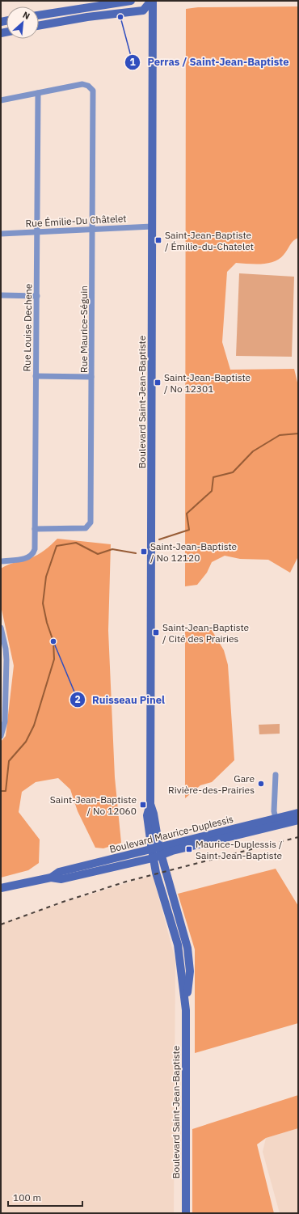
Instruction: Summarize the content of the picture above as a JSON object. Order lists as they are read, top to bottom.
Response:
{
  "streets": {
    "main road": ["Boulevard Saint-Jean-Baptiste", "Boulevard Maurice-Duplessis"],
    "street": ["Rue Émilie-Du Châtelet", "Rue Louise Dechene", "Rue Maurice-Séguin"]
  },
  "crossings": [
    ["Rue Émilie-Du Châtelet", "Rue Louise Dechene"],
    ["Rue Émilie-Du Châtelet", "Rue Maurice-Séguin"],
    ["Rue Émilie-Du Châtelet", "Boulevard Saint-Jean-Baptiste"],
    ["Rue Louise Dechene", "Rue Maurice-Séguin"],
    ["Boulevard Saint-Jean-Baptiste", "Boulevard Maurice-Duplessis"]
  ],
  "places": {
    "other": ["Perras / Saint-Jean-Baptiste", "Ruisseau Pinel", "Gare Rivière-des-Prairies"],
    "transit": [
      "Saint-Jean-Baptiste / Émilie-du-Chatelet",
      "Saint-Jean-Baptiste / No 12301",
      "Saint-Jean-Baptiste / No 12120",
      "Saint-Jean-Baptiste / Cité des Prairies",
      "Saint-Jean-Baptiste / No 12060",
      "Maurice-Duplessis / Saint-Jean-Baptiste"
    ]
  },
  "scale_bar": "100 m",
  "north": "top right"
}
